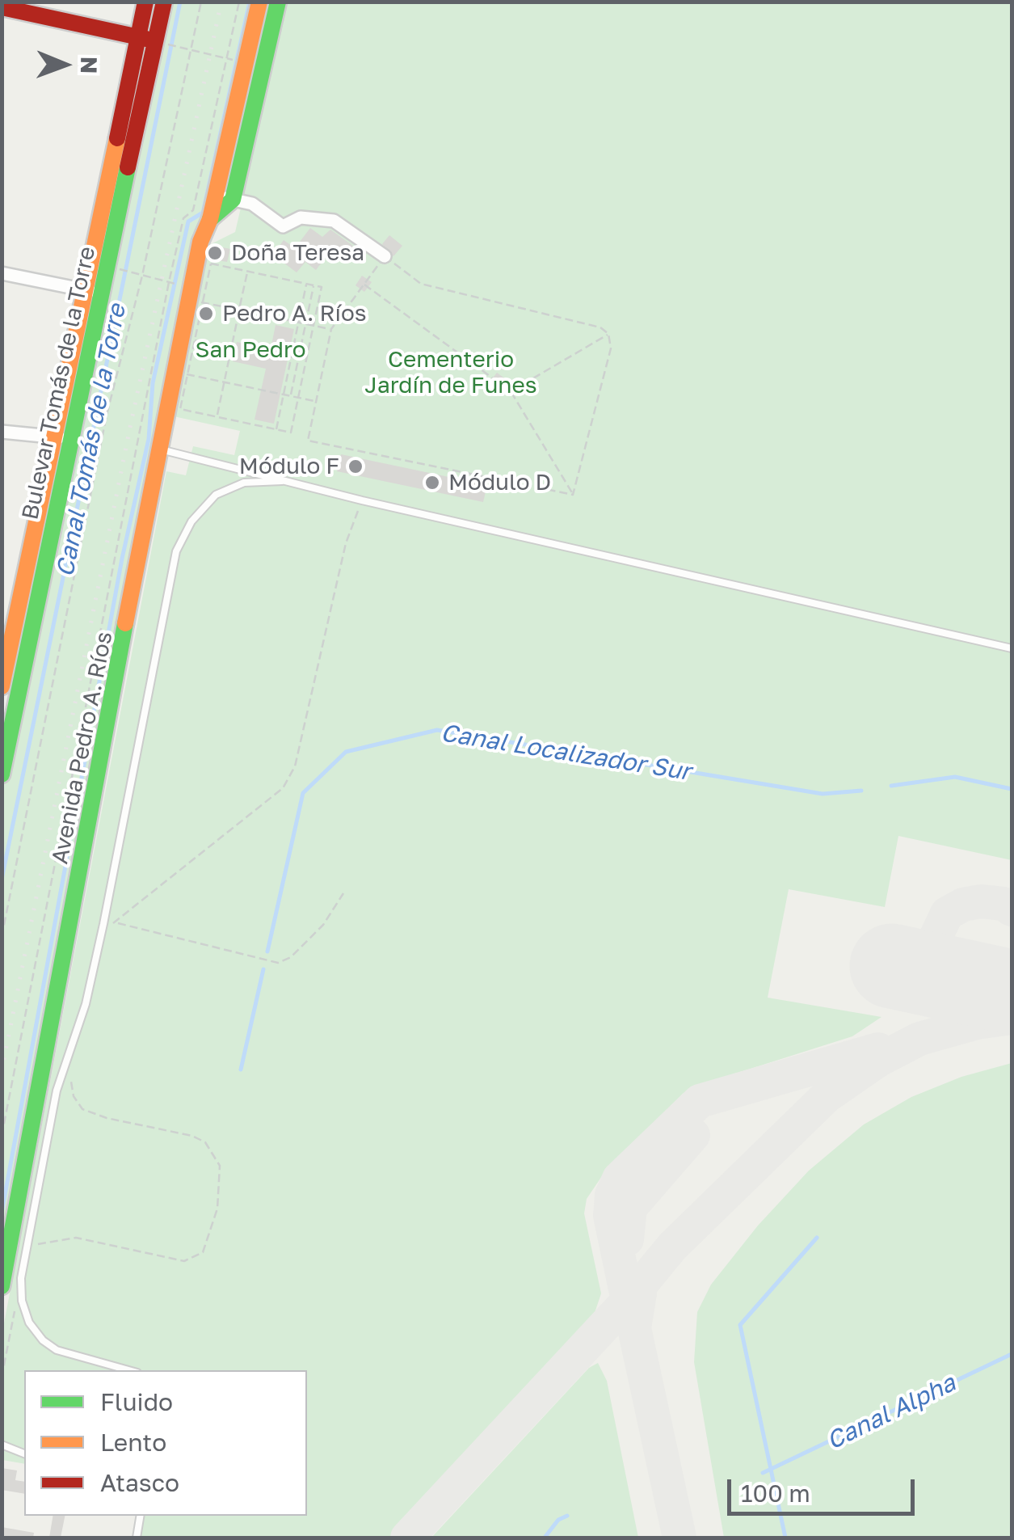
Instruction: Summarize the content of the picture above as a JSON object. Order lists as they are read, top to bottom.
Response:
{
  "streets": {
    "main road": ["Bulevar Tomás de la Torre", "Avenida Pedro A. Ríos"]
  },
  "water": ["Canal Tomás de la Torre", "Canal Localizador Sur", "Canal Alpha"],
  "parks": ["San Pedro", "Cementerio Jardín de Funes"],
  "places": [
    "Doña Teresa",
    "Pedro A. Ríos",
    "Módulo F",
    "Módulo D"
  ],
  "legend": ["Fluido", "Lento", "Atasco"],
  "scale_bar": "100 m",
  "north": "right"
}
